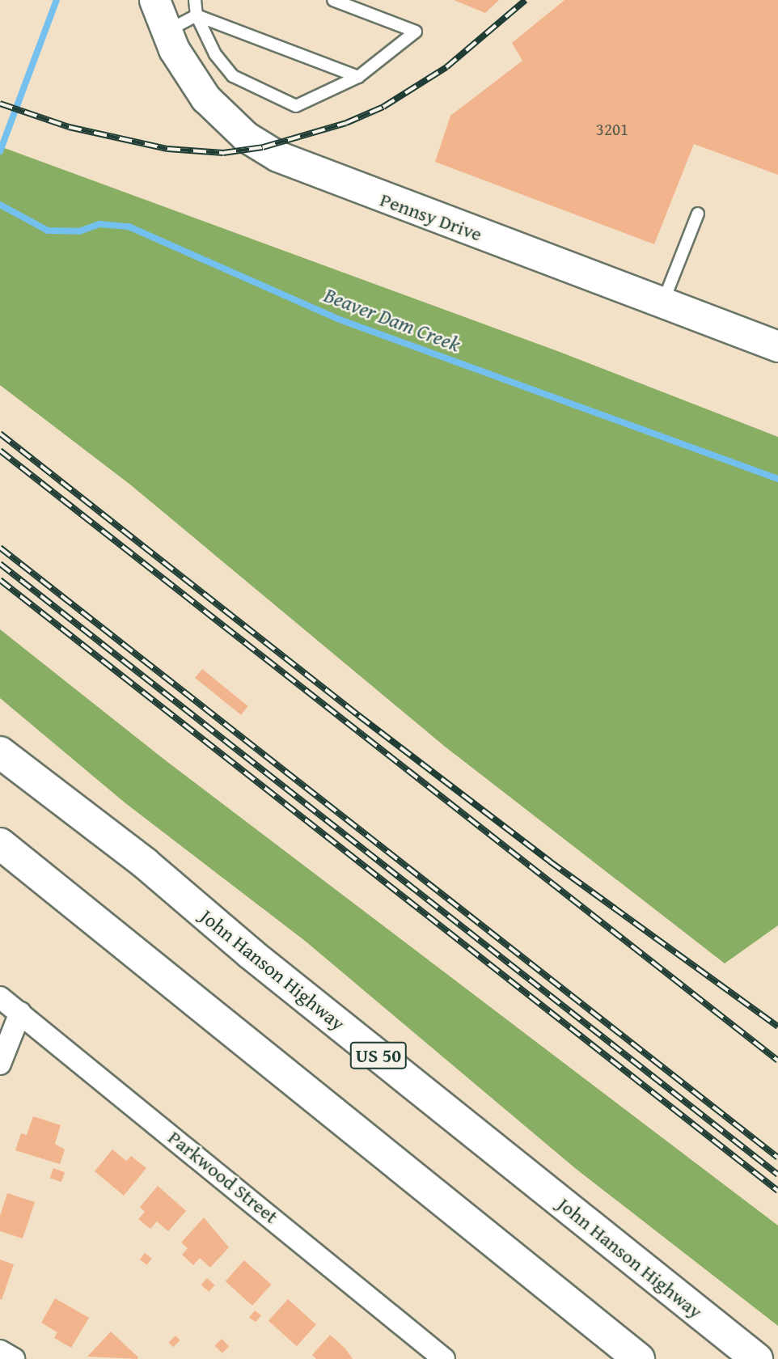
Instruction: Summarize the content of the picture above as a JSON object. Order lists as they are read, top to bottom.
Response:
{
  "streets": {
    "highway": ["John Hanson Highway", "US 50"],
    "main road": ["Pennsy Drive"],
    "street": ["Parkwood Street"]
  },
  "water": ["Beaver Dam Creek"],
  "house_numbers": ["3201"]
}
